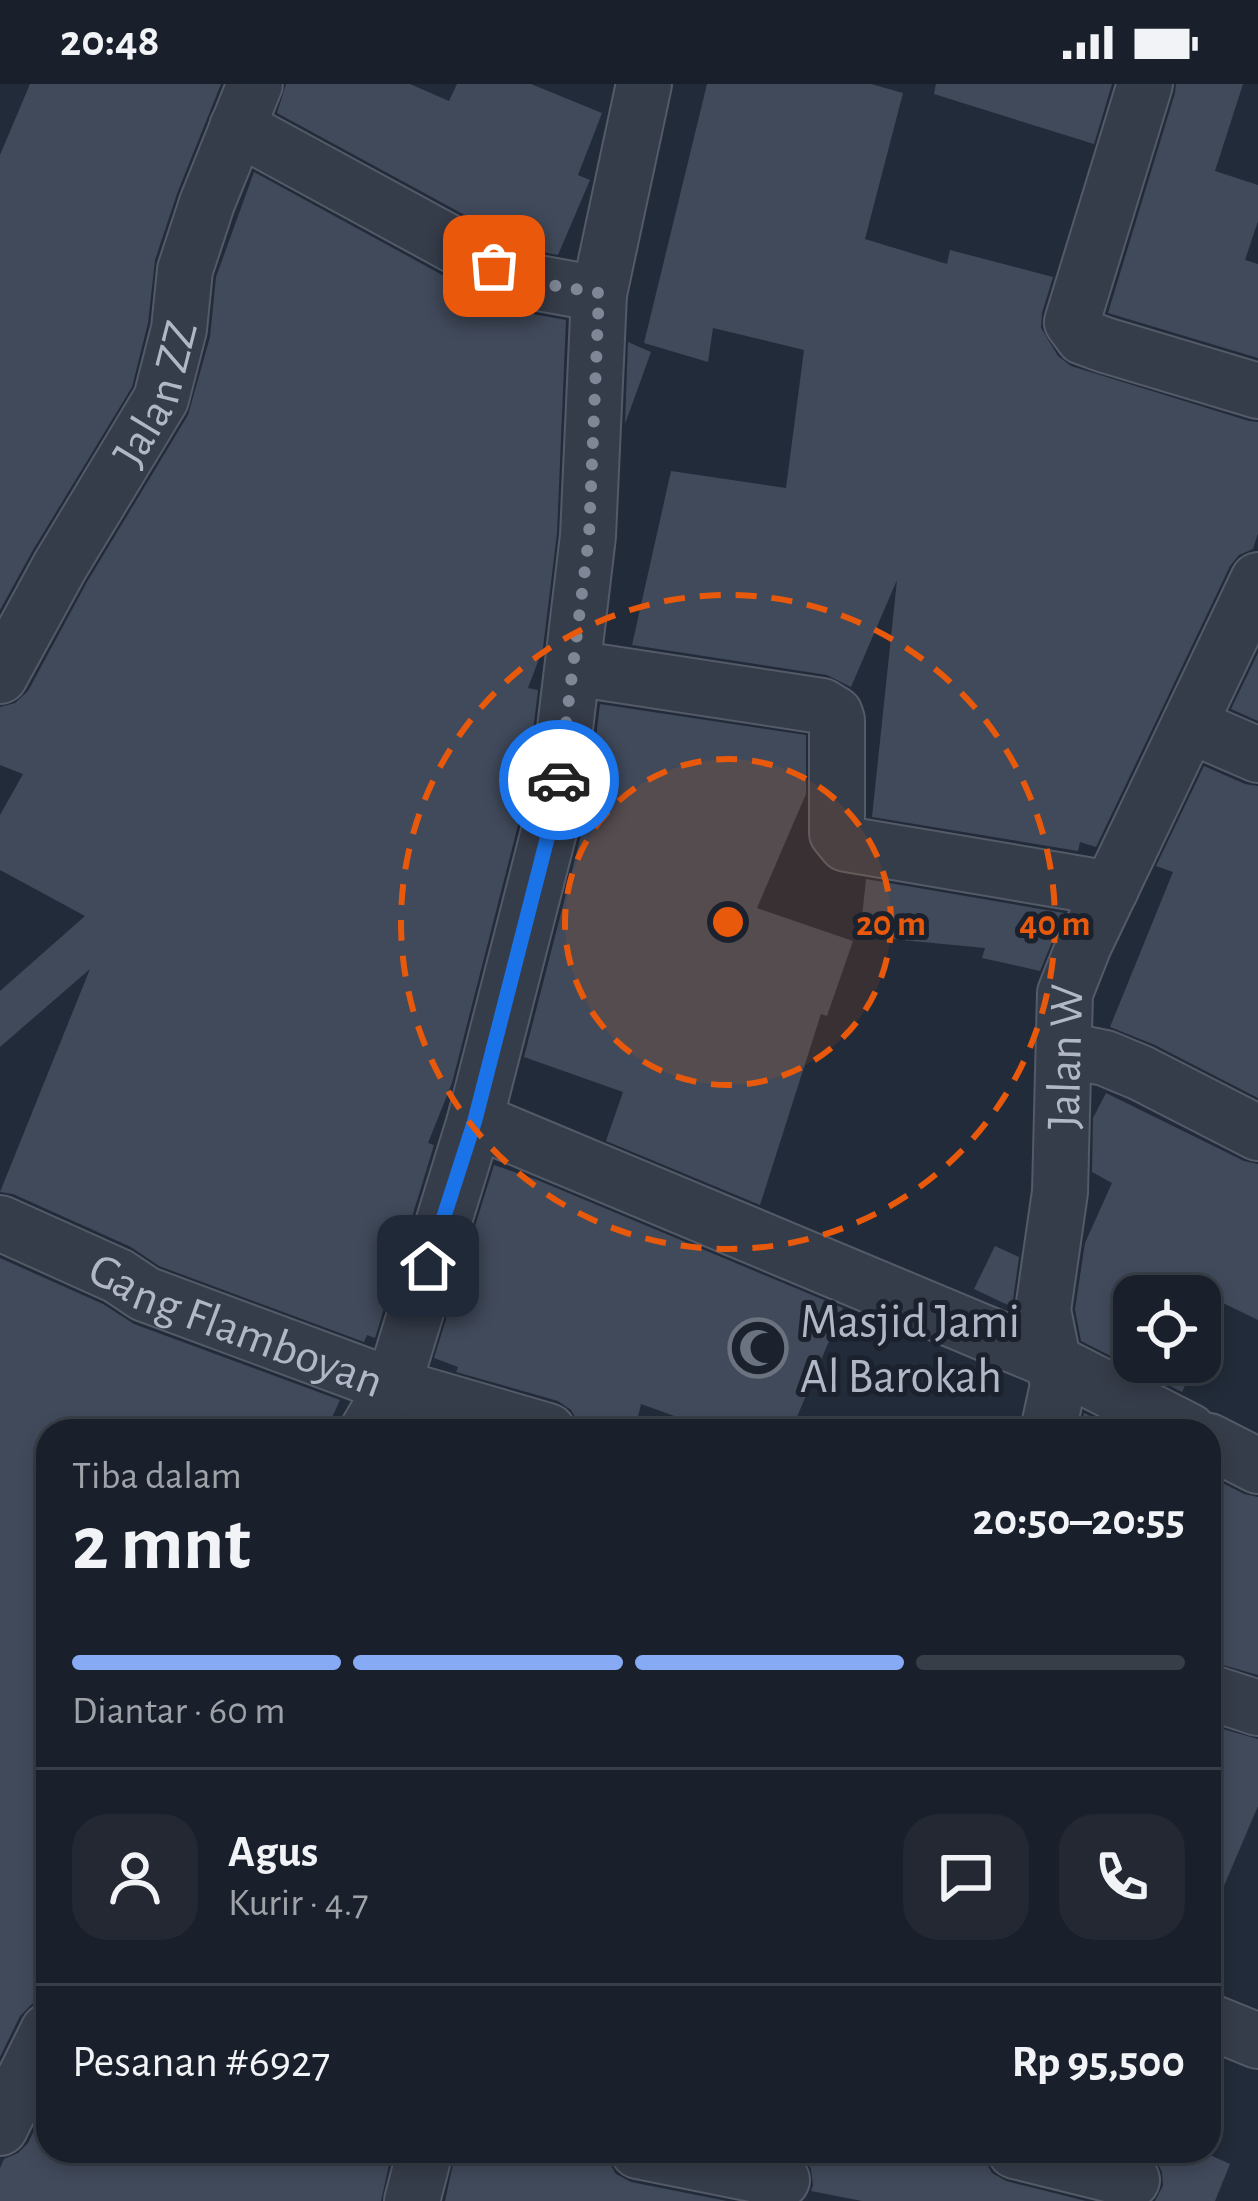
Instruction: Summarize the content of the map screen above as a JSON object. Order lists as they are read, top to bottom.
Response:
{
  "streets": {
    "street": ["Jalan ZZ", "Jalan W", "Gang Flamboyan"]
  },
  "places": {
    "mosque": ["Masjid Jami Al Barokah"]
  },
  "page": {
    "status": "20:48",
    "heading": ["2 mnt", "Tiba dalam", "20:50–20:55"],
    "panel": [
      "Agus",
      "Kurir · 4.7",
      "Pesanan #6927",
      "Rp 95,500"
    ],
    "bar": "Diantar · 60 m"
  },
  "rings": ["20 m", "40 m"]
}
